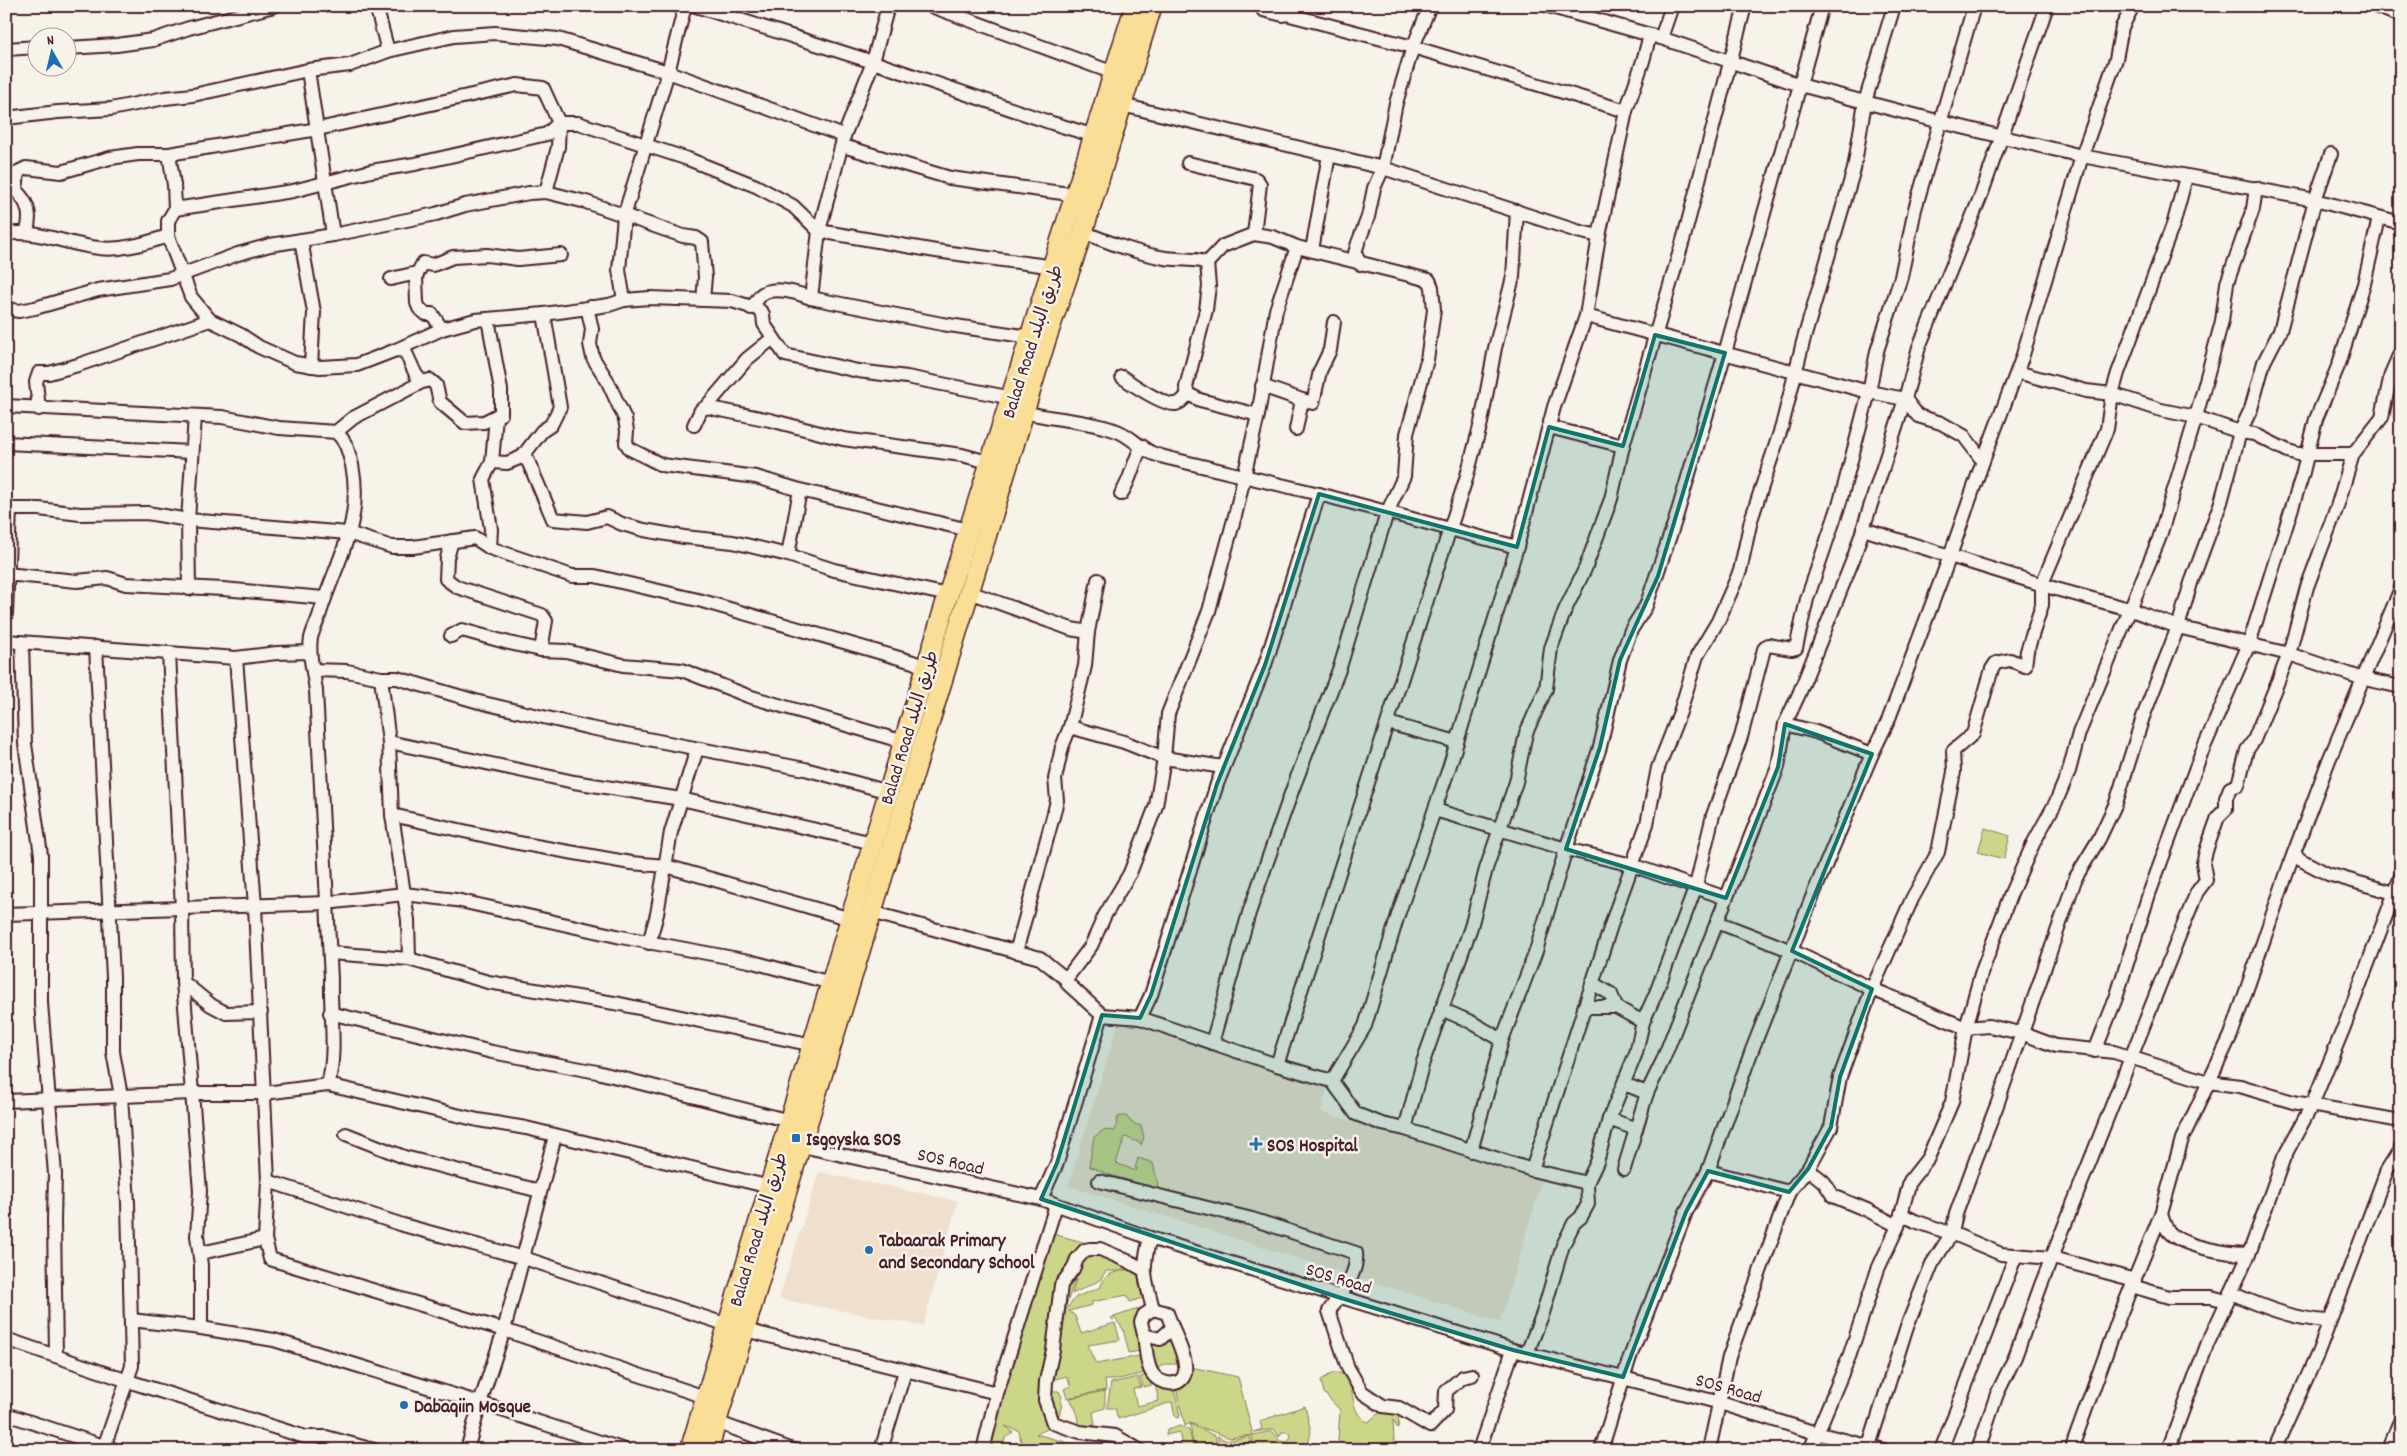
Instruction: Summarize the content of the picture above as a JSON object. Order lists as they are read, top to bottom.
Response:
{
  "streets": {
    "highway": ["Balad Road طريق البلد"],
    "street": ["SOS Road"]
  },
  "crossings": [
    ["Balad Road طريق البلد", "SOS Road"]
  ],
  "places": {
    "transit": ["Isgoyska SOS"],
    "health": ["SOS Hospital"],
    "other": ["Tabaarak Primary and Secondary School", "Dabaqiin Mosque"]
  },
  "north": "top"
}
